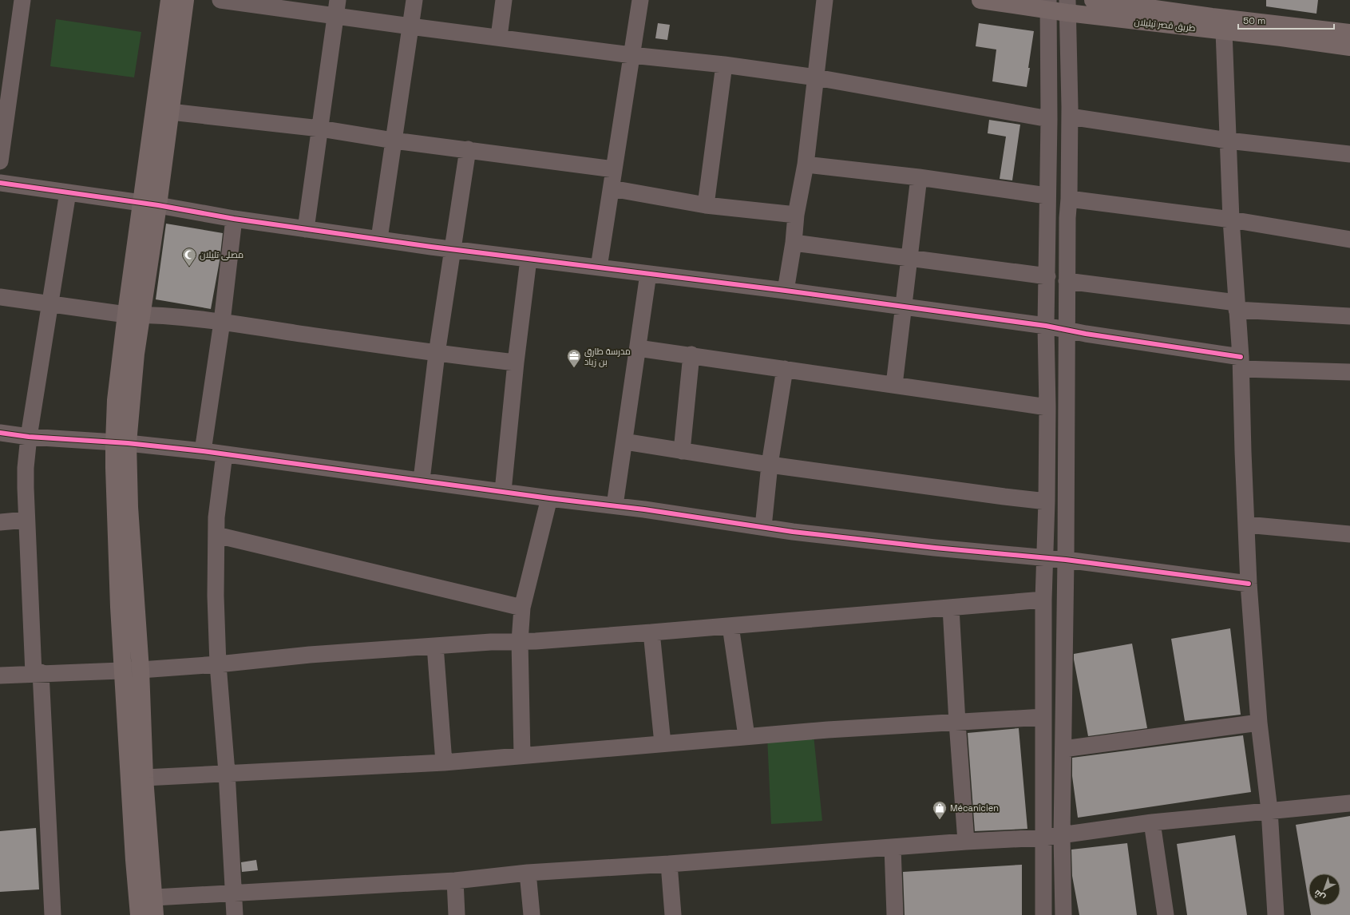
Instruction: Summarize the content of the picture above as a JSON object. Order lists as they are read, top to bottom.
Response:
{
  "streets": {
    "main road": ["طريق قصر تيليلان"]
  },
  "places": {
    "mosque": ["مصلى تليلان"],
    "office": ["مدرسة طارق بن زياد"],
    "shop": ["Mécanicien"]
  },
  "scale_bar": "50 m",
  "north": "bottom left"
}
